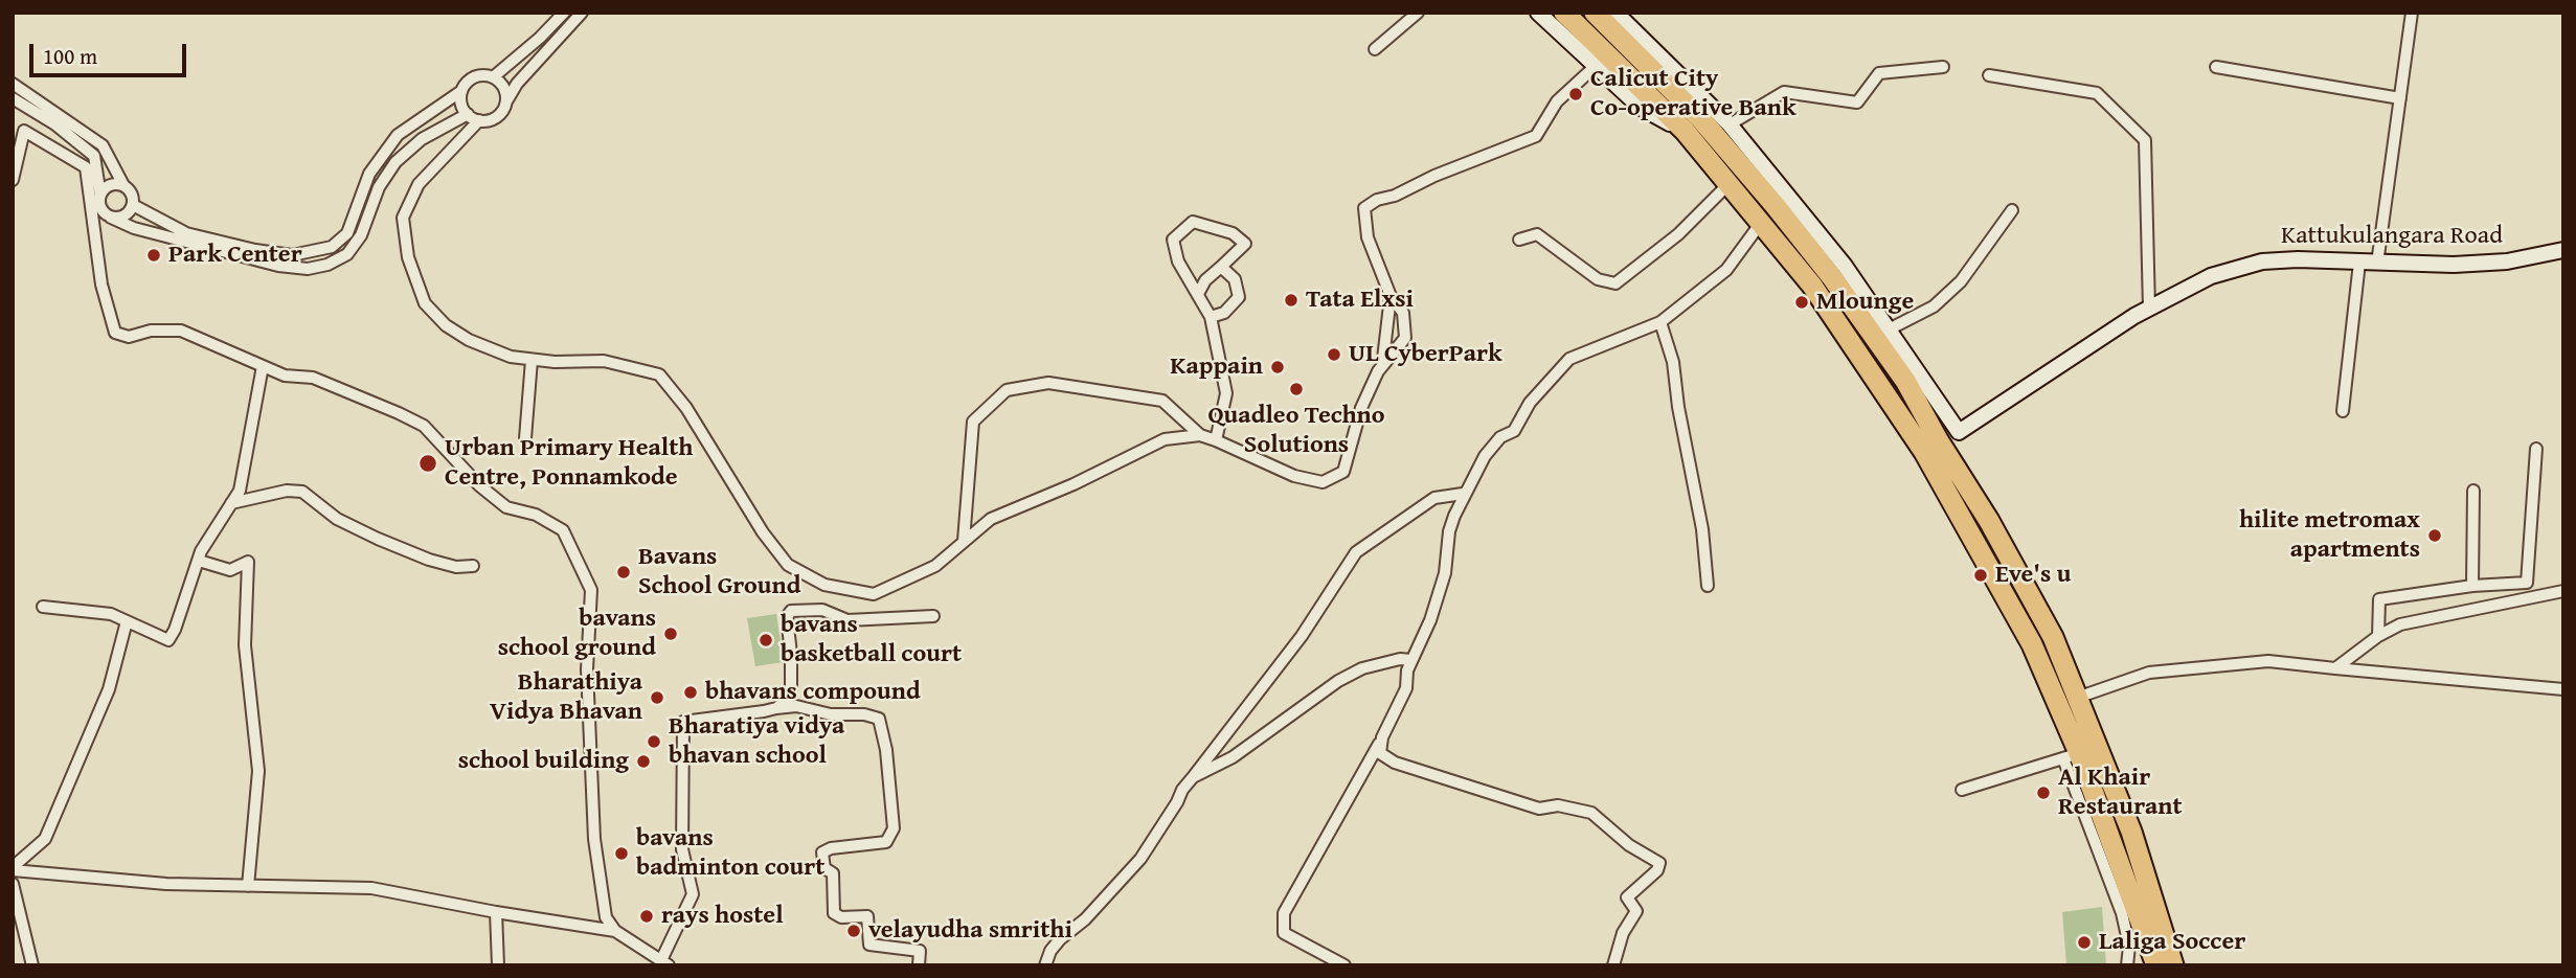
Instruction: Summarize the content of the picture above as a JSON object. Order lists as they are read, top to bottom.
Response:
{
  "streets": {
    "street": ["Kattukulangara Road"]
  },
  "places": [
    "Calicut City Co-operative Bank",
    "Park Center",
    "Tata Elxsi",
    "Mlounge",
    "UL CyberPark",
    "Kappain",
    "Quadleo Techno Solutions",
    "Urban Primary Health Centre, Ponnamkode",
    "hilite metromax apartments",
    "Bavans School Ground",
    "Eve's u",
    "bavans school ground",
    "bavans basketball court",
    "bhavans compound",
    "Bharathiya Vidya Bhavan",
    "Bharatiya vidya bhavan school",
    "school building",
    "Al Khair Restaurant",
    "bavans badminton court",
    "rays hostel",
    "velayudha smrithi",
    "Laliga Soccer"
  ],
  "scale_bar": "100 m"
}
